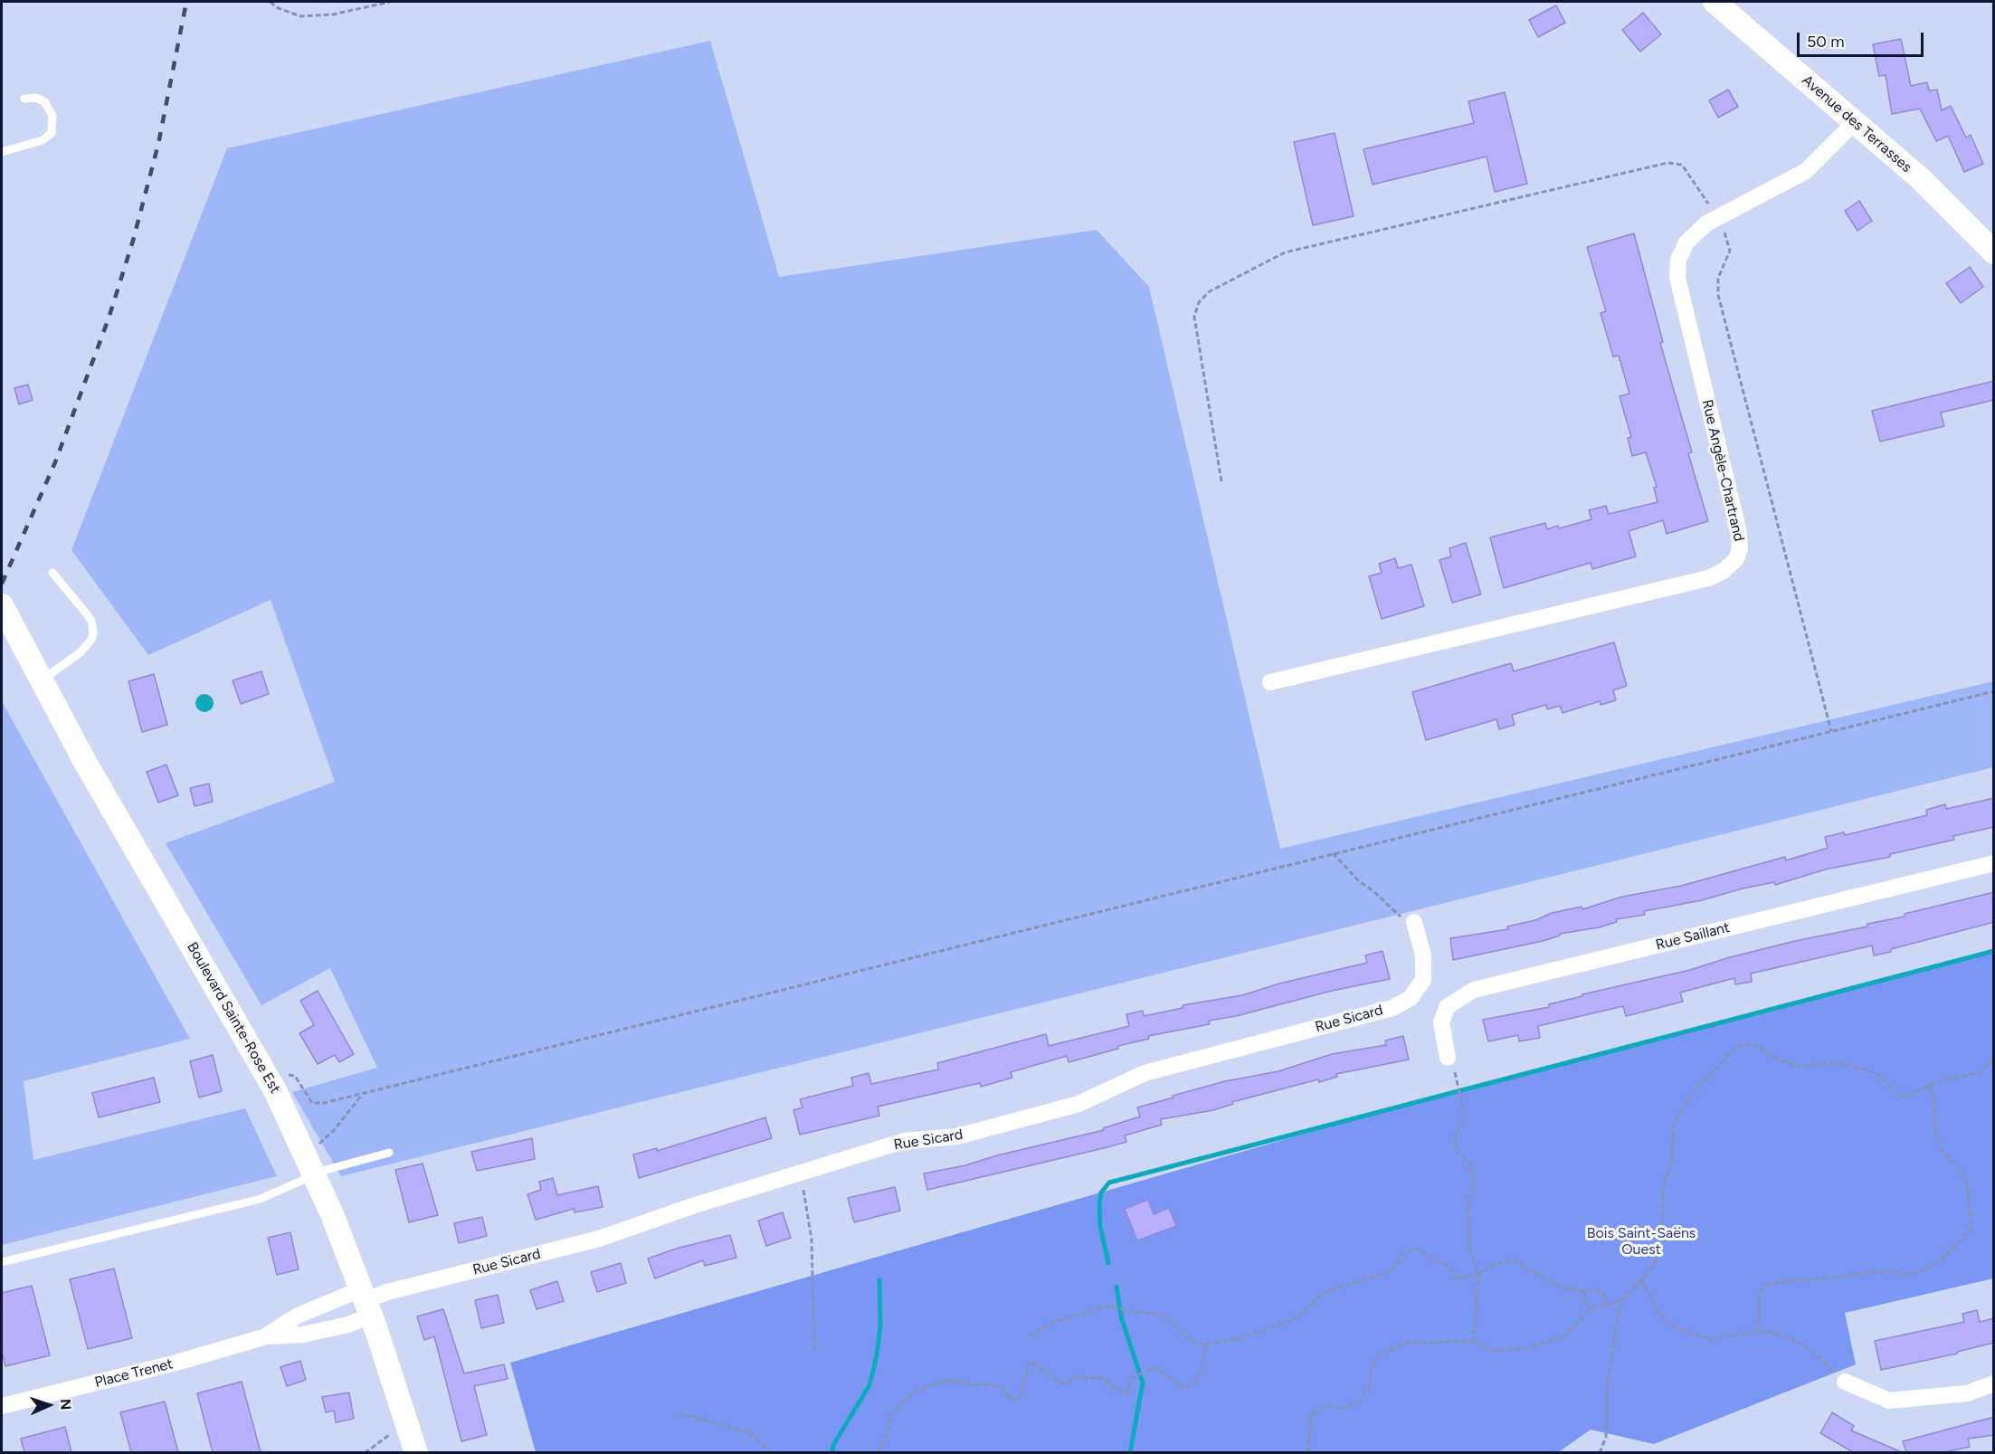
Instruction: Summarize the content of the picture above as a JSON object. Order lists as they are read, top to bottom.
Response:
{
  "streets": {
    "street": [
      "Avenue des Terrasses",
      "Rue Angèle-Chartrand",
      "Rue Saillant",
      "Boulevard Sainte-Rose Est",
      "Rue Sicard",
      "Place Trenet"
    ]
  },
  "crossings": [
    ["Avenue des Terrasses", "Rue Angèle-Chartrand"],
    ["Boulevard Sainte-Rose Est", "Rue Sicard"],
    ["Boulevard Sainte-Rose Est", "Place Trenet"],
    ["Rue Sicard", "Place Trenet"]
  ],
  "parks": ["Bois Saint-Saëns Ouest"],
  "scale_bar": "50 m",
  "north": "right"
}
